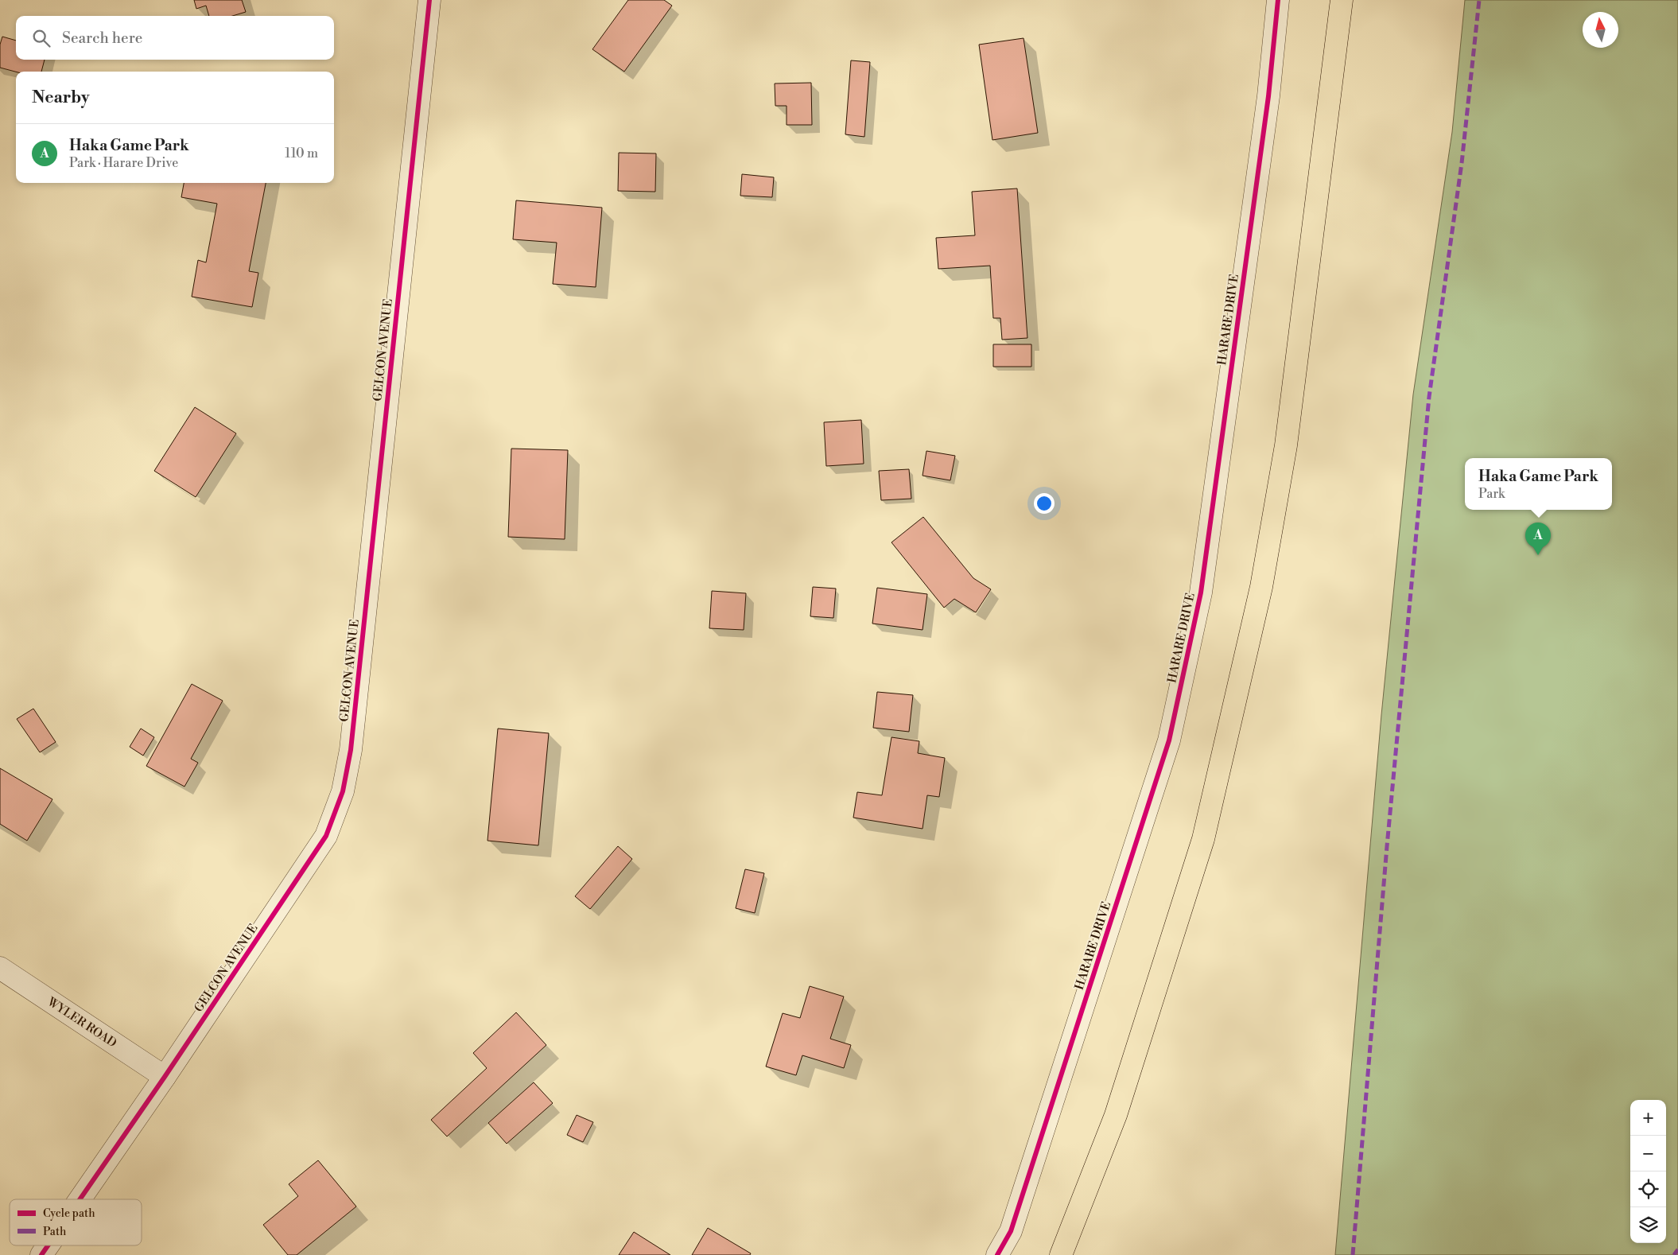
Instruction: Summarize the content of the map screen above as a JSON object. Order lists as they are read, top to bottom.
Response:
{
  "streets": {
    "street": ["HARARE DRIVE", "GELCON AVENUE", "WYLER ROAD"]
  },
  "crossings": [
    ["GELCON AVENUE", "WYLER ROAD"]
  ],
  "legend": ["Cycle path", "Path"],
  "north": "top",
  "page": {
    "search": "Search here",
    "heading": "Nearby",
    "list": [
      {
        "mark": "A",
        "name": "Haka Game Park",
        "note": "Park · Harare Drive",
        "value": "110 m"
      }
    ],
    "popup": ["Haka Game Park", "Park"],
    "pins": "A",
    "map_buttons": ["+", "−"]
  }
}
